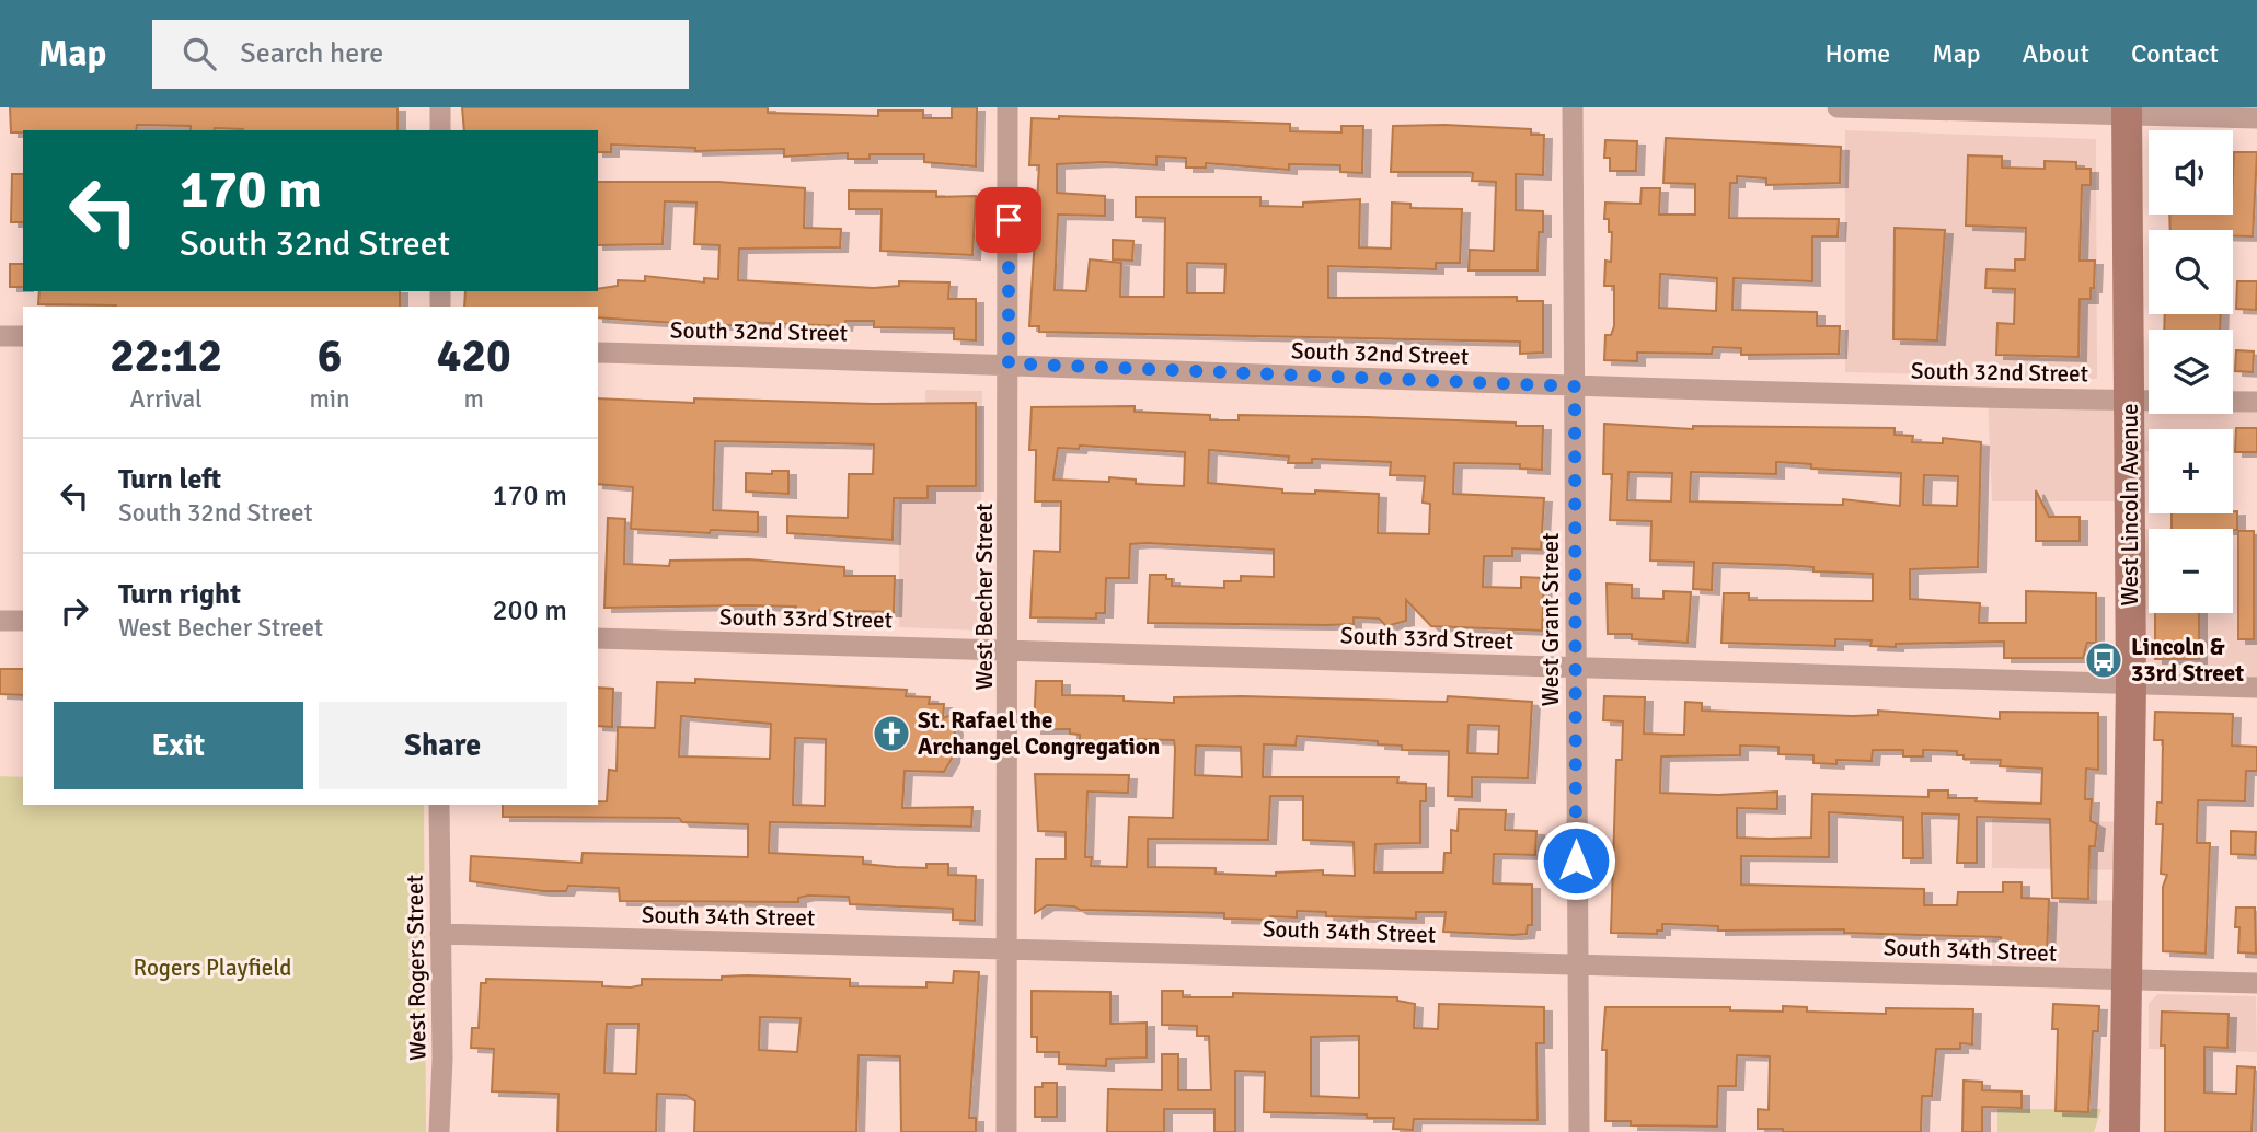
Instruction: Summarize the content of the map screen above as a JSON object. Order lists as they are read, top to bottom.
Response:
{
  "streets": {
    "main road": ["West Lincoln Avenue"],
    "street": [
      "South 32nd Street",
      "West Becher Street",
      "South 33rd Street",
      "West Grant Street",
      "South 34th Street",
      "West Rogers Street"
    ]
  },
  "crossings": [
    ["South 32nd Street", "West Lincoln Avenue"],
    ["South 32nd Street", "West Becher Street"],
    ["South 32nd Street", "West Grant Street"],
    ["West Lincoln Avenue", "South 33rd Street"],
    ["West Lincoln Avenue", "South 34th Street"],
    ["West Becher Street", "South 33rd Street"],
    ["West Becher Street", "South 34th Street"],
    ["South 33rd Street", "West Grant Street"],
    ["West Grant Street", "South 34th Street"],
    ["South 34th Street", "West Rogers Street"]
  ],
  "parks": ["Rogers Playfield"],
  "places": {
    "bus stop": ["Lincoln & 33rd Street"],
    "church": ["St. Rafael the Archangel Congregation"]
  },
  "page": {
    "header": "Map",
    "search": "Search here",
    "nav": [
      "Home",
      "Map",
      "About",
      "Contact"
    ],
    "map_buttons": ["+", "−"],
    "turn": ["170 m", "South 32nd Street"],
    "eta": [
      "22:12",
      "Arrival",
      "6",
      "min",
      "420",
      "m"
    ],
    "list": [
      {
        "name": "Turn left",
        "note": "South 32nd Street",
        "value": "170 m"
      },
      {
        "name": "Turn right",
        "note": "West Becher Street",
        "value": "200 m"
      }
    ],
    "buttons": ["Exit", "Share"]
  }
}
